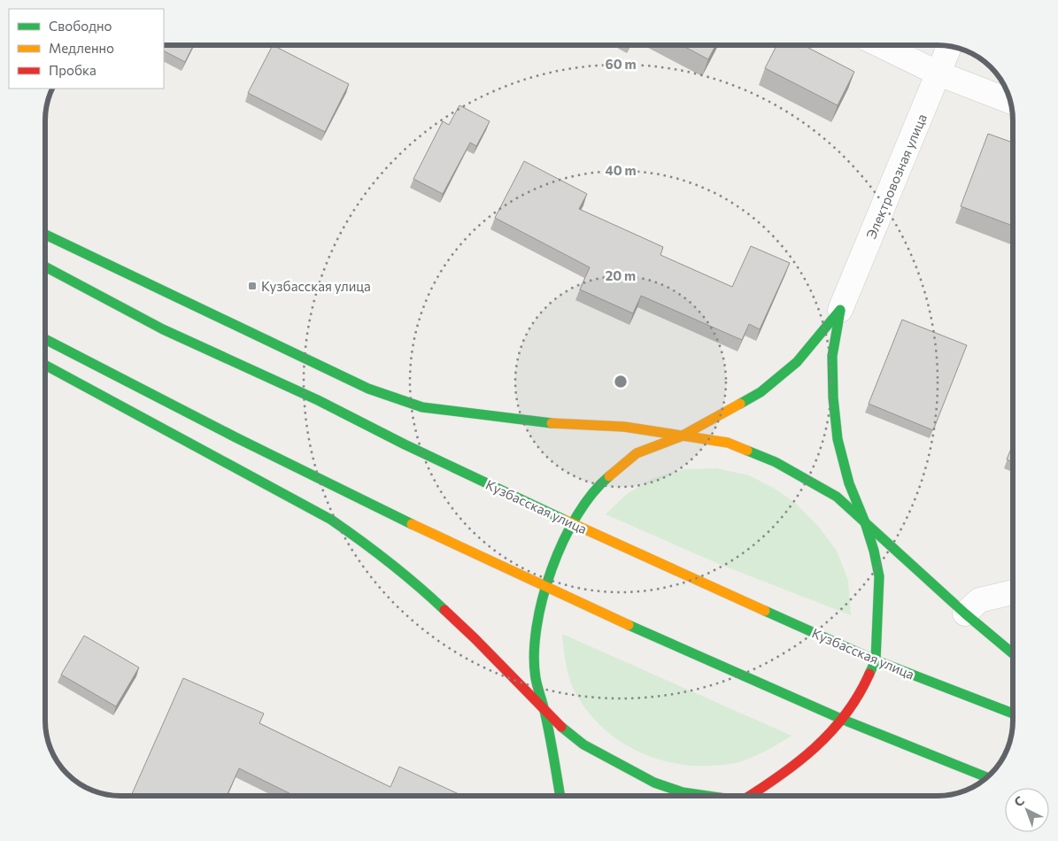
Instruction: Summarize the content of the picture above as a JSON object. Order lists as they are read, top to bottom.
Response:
{
  "streets": {
    "street": ["Электровозная улица", "Кузбасская улица"]
  },
  "places": {
    "transit": ["Кузбасская улица"]
  },
  "legend": ["Свободно", "Медленно", "Пробка"],
  "north": "top left",
  "rings": ["60 m", "40 m", "20 m"]
}
